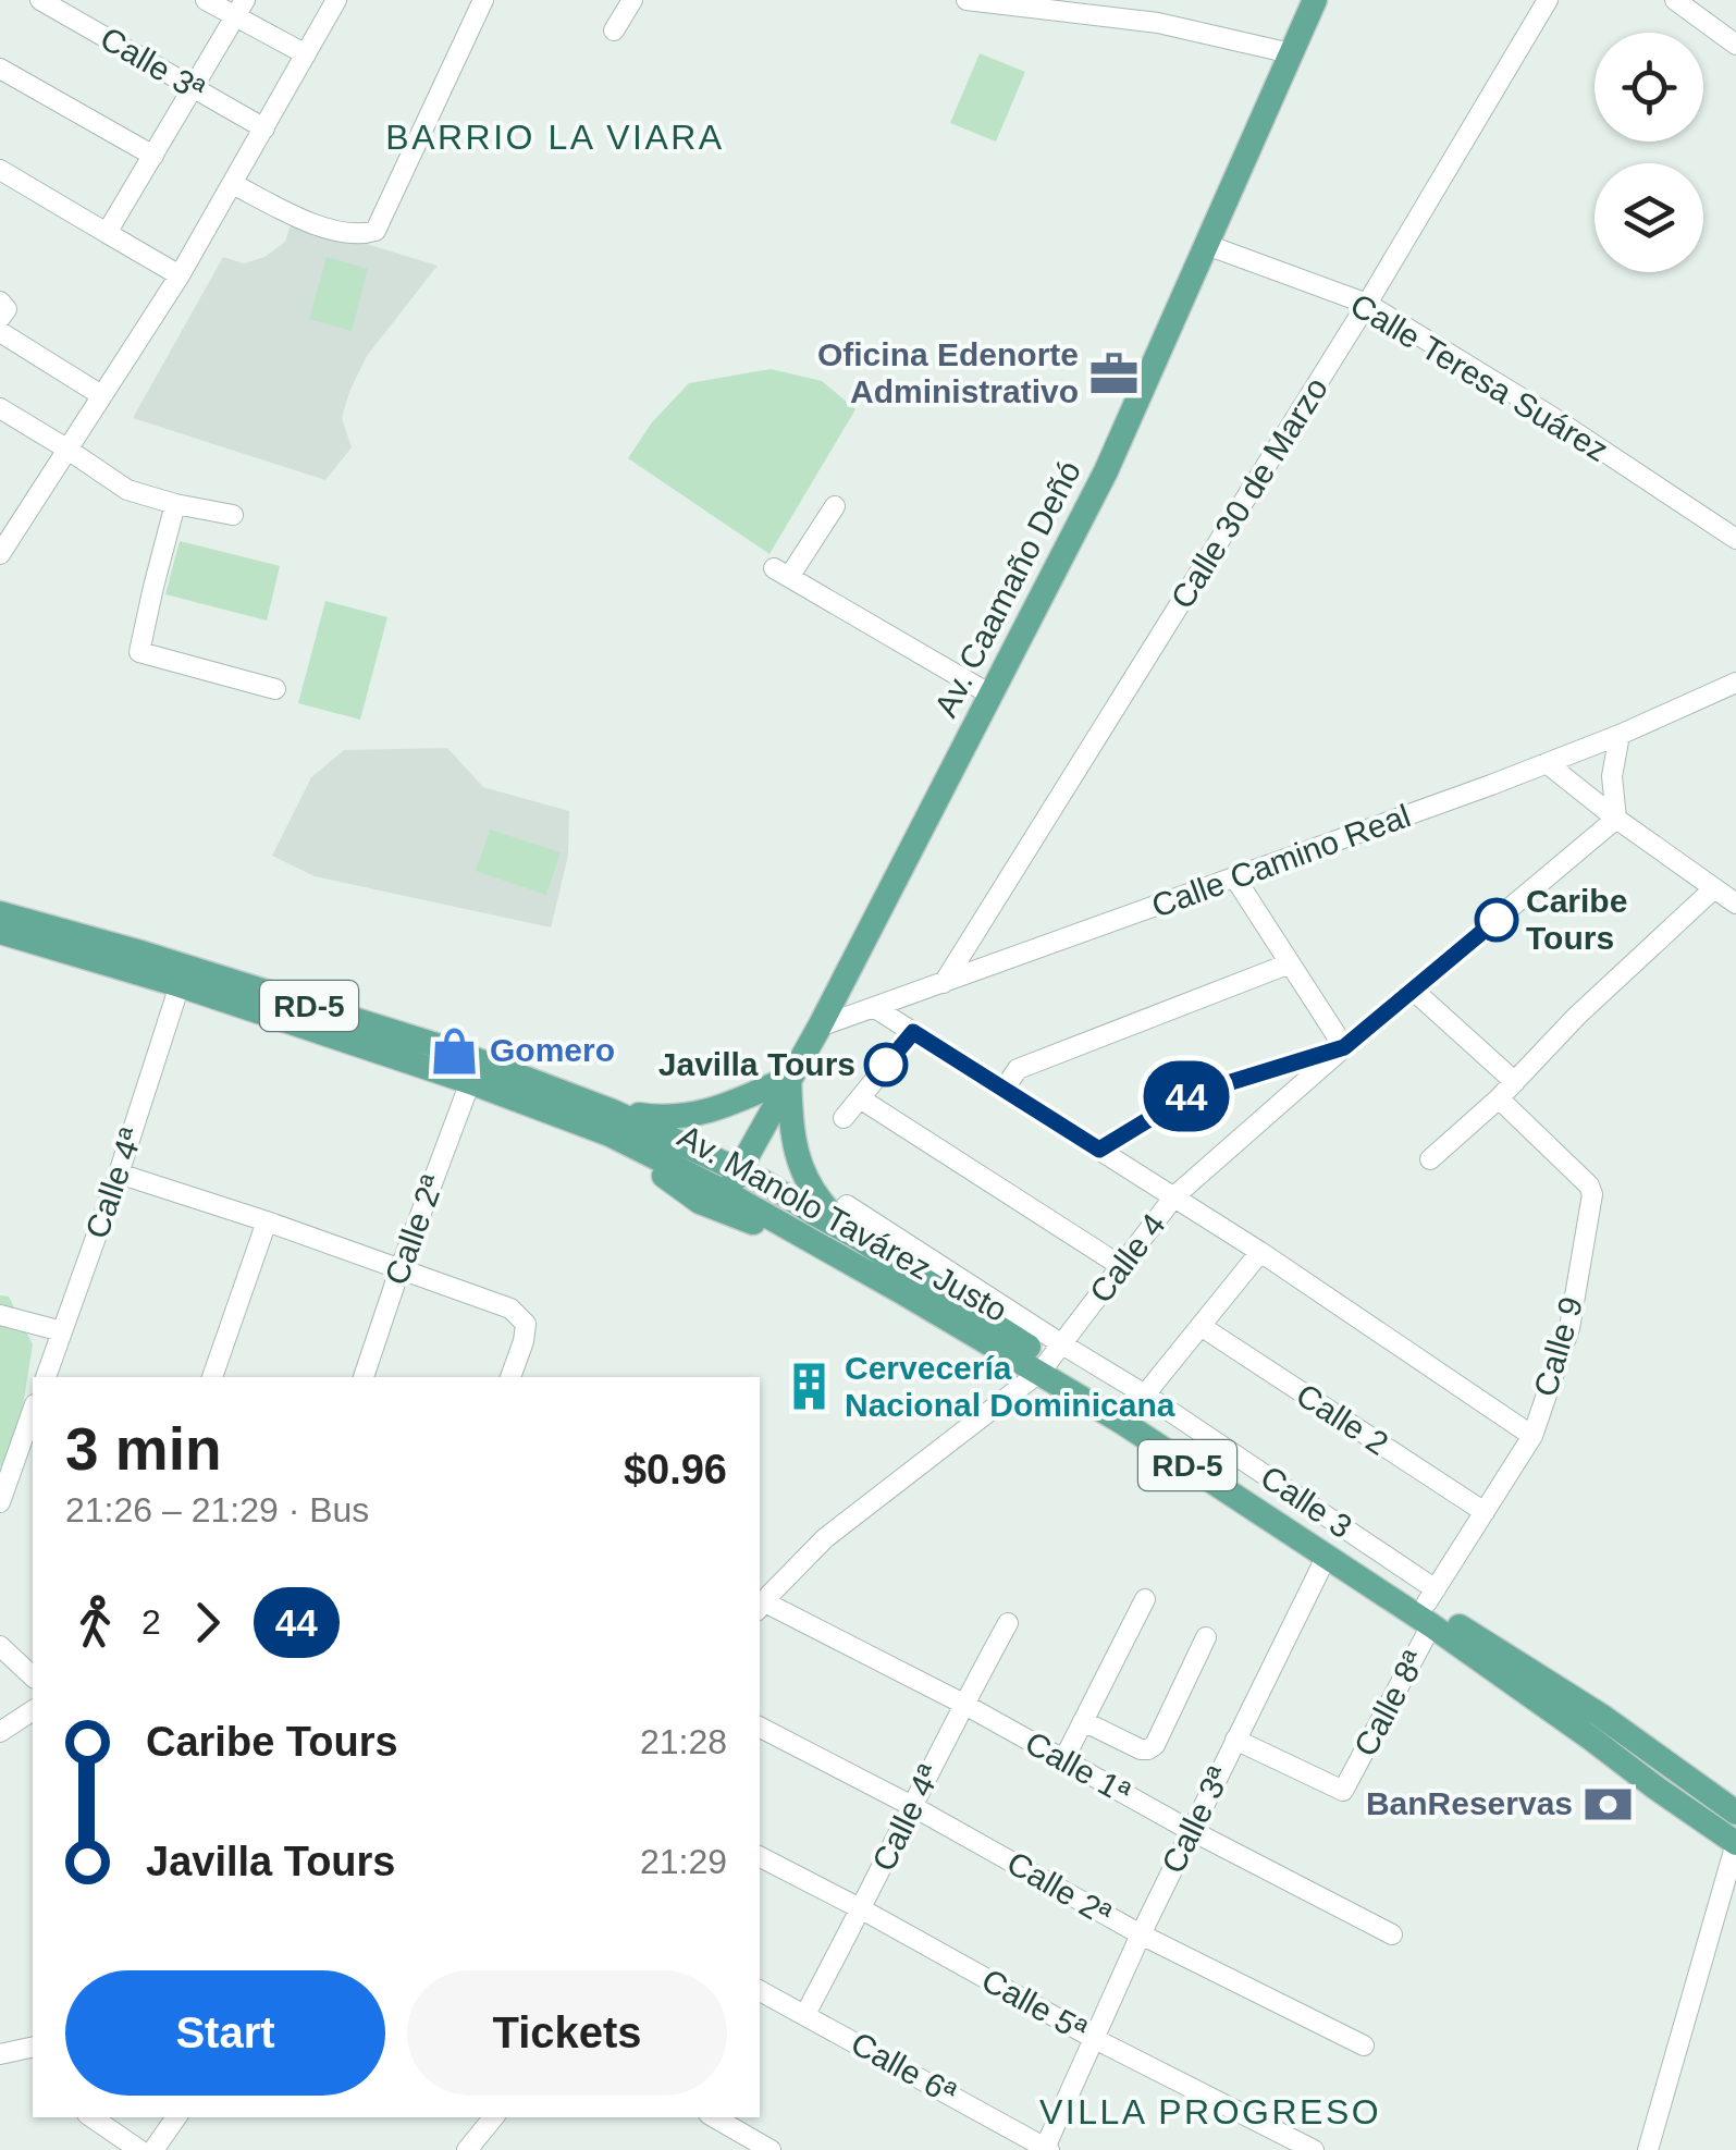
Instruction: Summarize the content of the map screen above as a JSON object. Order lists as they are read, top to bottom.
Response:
{
  "streets": {
    "main road": ["Av. Caamaño Deñó", "RD-5", "Av. Manolo Tavárez Justo"],
    "street": [
      "Calle 3ª",
      "Calle Teresa Suárez",
      "Calle 30 de Marzo",
      "Calle Camino Real",
      "Calle 4ª",
      "Calle 2ª",
      "Calle 4",
      "Calle 9",
      "Calle 2",
      "Calle 3",
      "Calle 8ª",
      "Calle 1ª",
      "Calle 5ª",
      "Calle 6ª"
    ]
  },
  "crossings": [
    ["Calle 3ª", "Av. Manolo Tavárez Justo"],
    ["Calle 3ª", "Calle 2ª"],
    ["Calle 3ª", "Calle 8ª"],
    ["Calle 3ª", "Calle 1ª"],
    ["Calle 3ª", "Calle 5ª"],
    ["Calle 3ª", "Calle 6ª"],
    ["Calle Teresa Suárez", "Calle 30 de Marzo"],
    ["Calle Teresa Suárez", "Av. Caamaño Deñó"],
    ["Calle 30 de Marzo", "Calle Camino Real"],
    ["Av. Caamaño Deñó", "Calle Camino Real"],
    ["Av. Caamaño Deñó", "Av. Manolo Tavárez Justo"],
    ["Calle 4ª", "Av. Manolo Tavárez Justo"],
    ["Calle 4ª", "Calle 2ª"],
    ["Calle 4ª", "Calle 1ª"],
    ["Calle 4ª", "Calle 5ª"],
    ["Calle 4ª", "Calle 6ª"],
    ["Av. Manolo Tavárez Justo", "Calle 2ª"],
    ["Av. Manolo Tavárez Justo", "Calle 4"],
    ["Av. Manolo Tavárez Justo", "Calle 9"],
    ["Av. Manolo Tavárez Justo", "Calle 3"],
    ["Av. Manolo Tavárez Justo", "Calle 8ª"],
    ["Calle 4", "Calle 3"],
    ["Calle 4", "Calle 1ª"],
    ["Calle 9", "Calle 2"],
    ["Calle 9", "Calle 3"],
    ["Calle 9", "Calle 8ª"],
    ["Calle 3", "Calle 8ª"]
  ],
  "districts": ["BARRIO LA VIARA", "VILLA PROGRESO"],
  "places": {
    "office": ["Oficina Edenorte Administrativo"],
    "other": ["Caribe Tours", "Javilla Tours"],
    "shop": ["Gomero"],
    "building": ["Cervecería Nacional Dominicana"],
    "bank": ["BanReservas"]
  },
  "lines": ["bus line 44"],
  "page": {
    "on_map": "44",
    "heading": ["3 min", "21:26 – 21:29 · Bus", "$0.96"],
    "legs": ["2", "44"],
    "list": [
      {
        "name": "Caribe Tours",
        "value": "21:28"
      },
      {
        "name": "Javilla Tours",
        "value": "21:29"
      }
    ],
    "buttons": ["Start", "Tickets"]
  }
}
